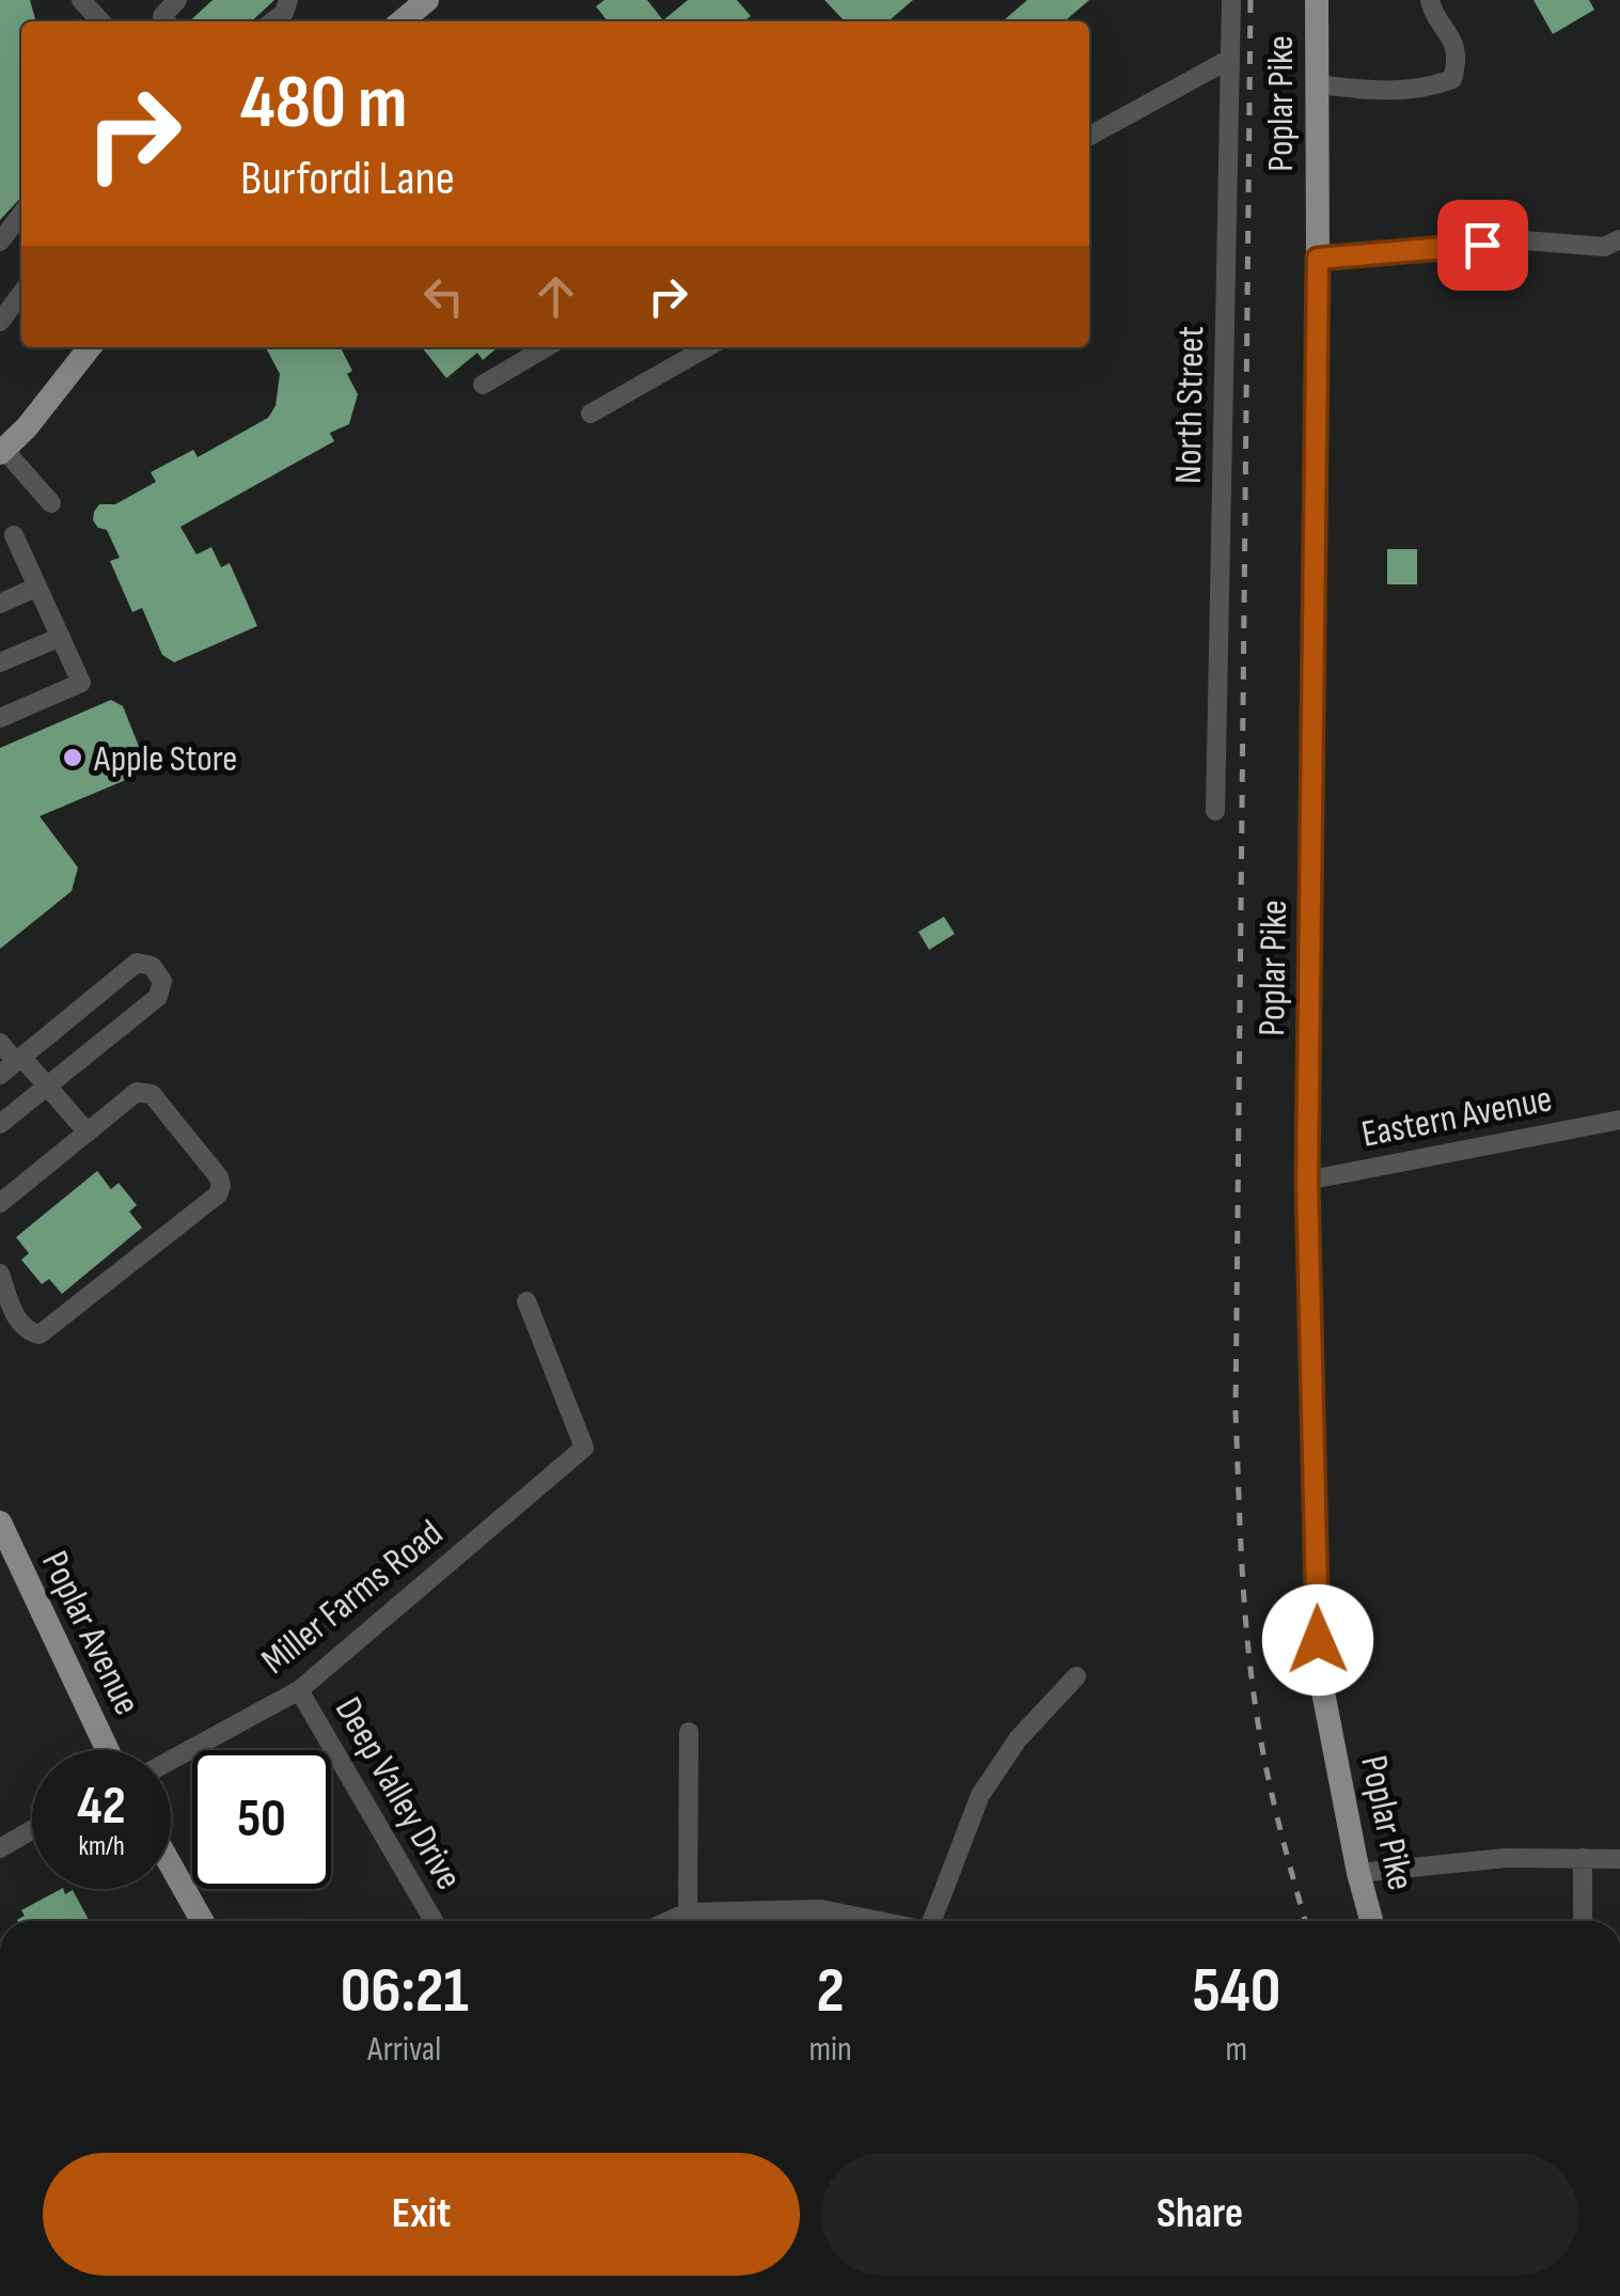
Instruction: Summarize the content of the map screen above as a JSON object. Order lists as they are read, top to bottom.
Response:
{
  "streets": {
    "main road": ["Poplar Pike", "Poplar Avenue"],
    "street": [
      "North Street",
      "Eastern Avenue",
      "Miller Farms Road",
      "Deep Valley Drive"
    ]
  },
  "crossings": [
    ["Poplar Pike", "Eastern Avenue"],
    ["Miller Farms Road", "Deep Valley Drive"]
  ],
  "places": ["Apple Store"],
  "page": {
    "turn": ["480 m", "Burfordi Lane"],
    "speed": "42 km/h",
    "limit": "50",
    "eta": [
      "06:21",
      "Arrival",
      "2",
      "min",
      "540",
      "m"
    ],
    "buttons": ["Exit", "Share"]
  }
}
